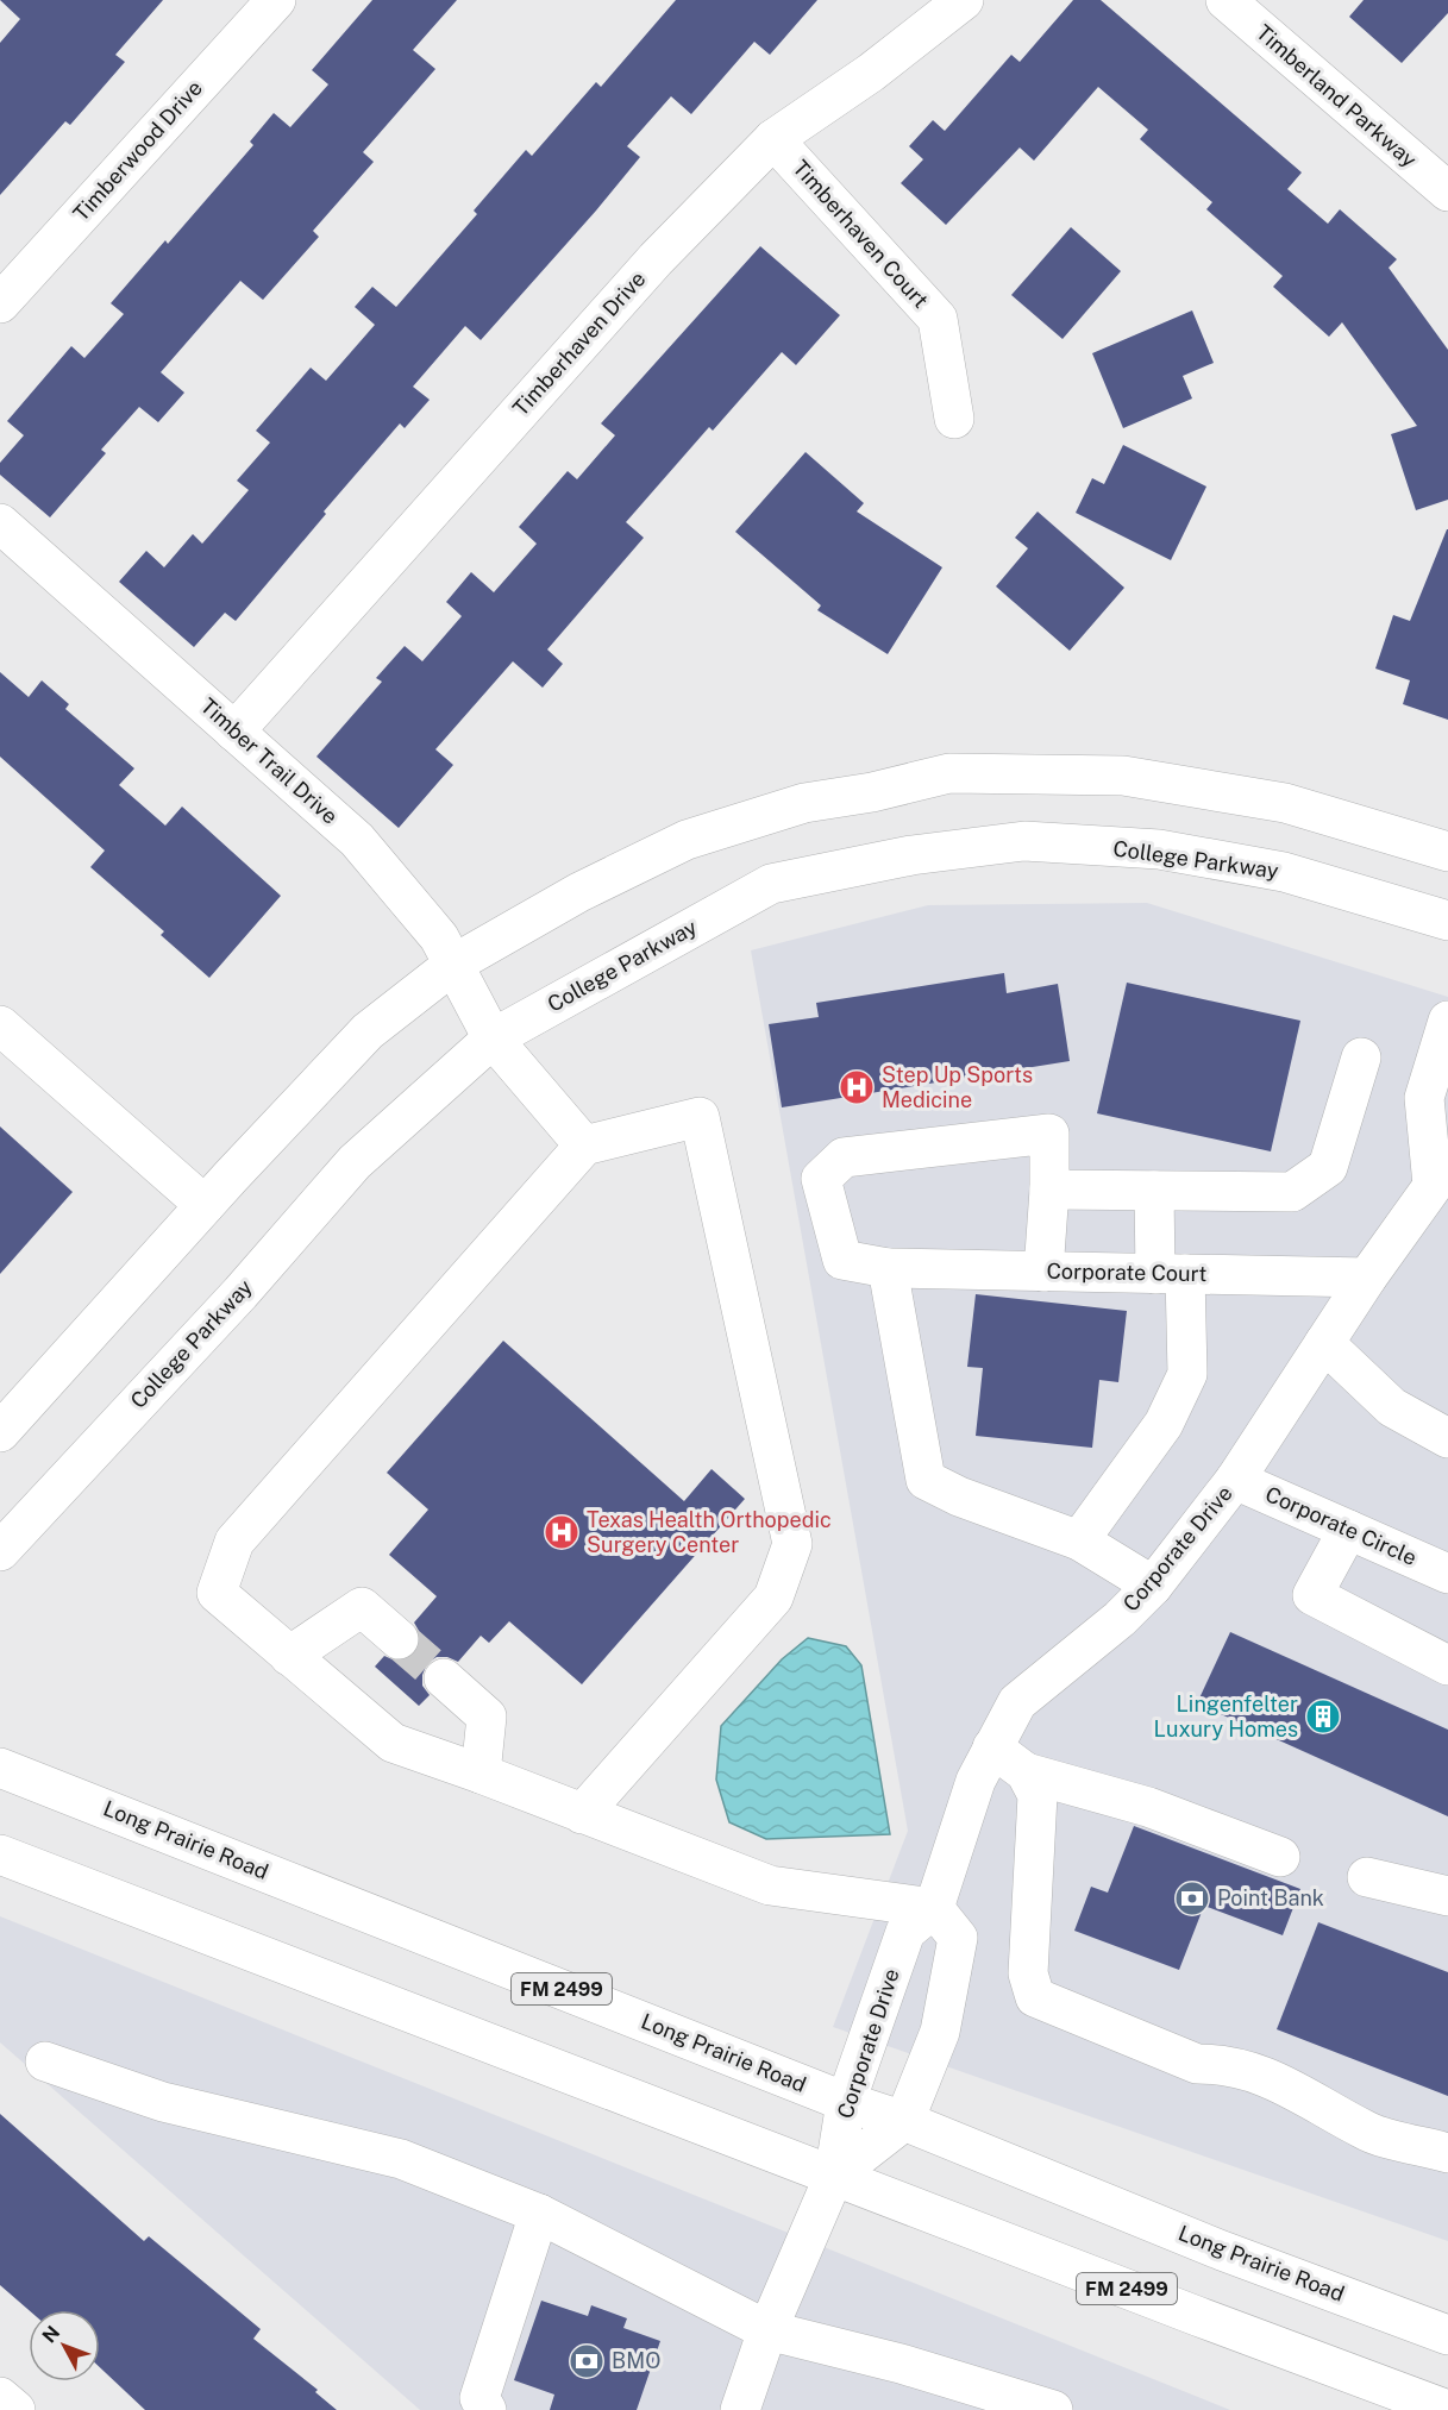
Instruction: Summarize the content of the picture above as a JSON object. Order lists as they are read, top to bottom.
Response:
{
  "streets": {
    "main road": [
      "Timberland Parkway",
      "Timberwood Drive",
      "Timberhaven Court",
      "Timberhaven Drive",
      "Timber Trail Drive",
      "College Parkway",
      "Corporate Court",
      "Corporate Circle",
      "Corporate Drive",
      "Long Prairie Road",
      "FM 2499"
    ]
  },
  "crossings": [
    ["Timberhaven Court", "Timberhaven Drive"],
    ["Timberhaven Drive", "Timber Trail Drive"],
    ["Timber Trail Drive", "College Parkway"],
    ["Corporate Court", "Corporate Drive"],
    ["Corporate Circle", "Corporate Drive"],
    ["Corporate Drive", "Long Prairie Road"],
    ["Corporate Drive", "FM 2499"]
  ],
  "places": {
    "hospital": ["Step Up Sports Medicine", "Texas Health Orthopedic Surgery Center"],
    "building": ["Lingenfelter Luxury Homes"],
    "bank": ["Point Bank", "BMO"]
  },
  "north": "top left"
}
